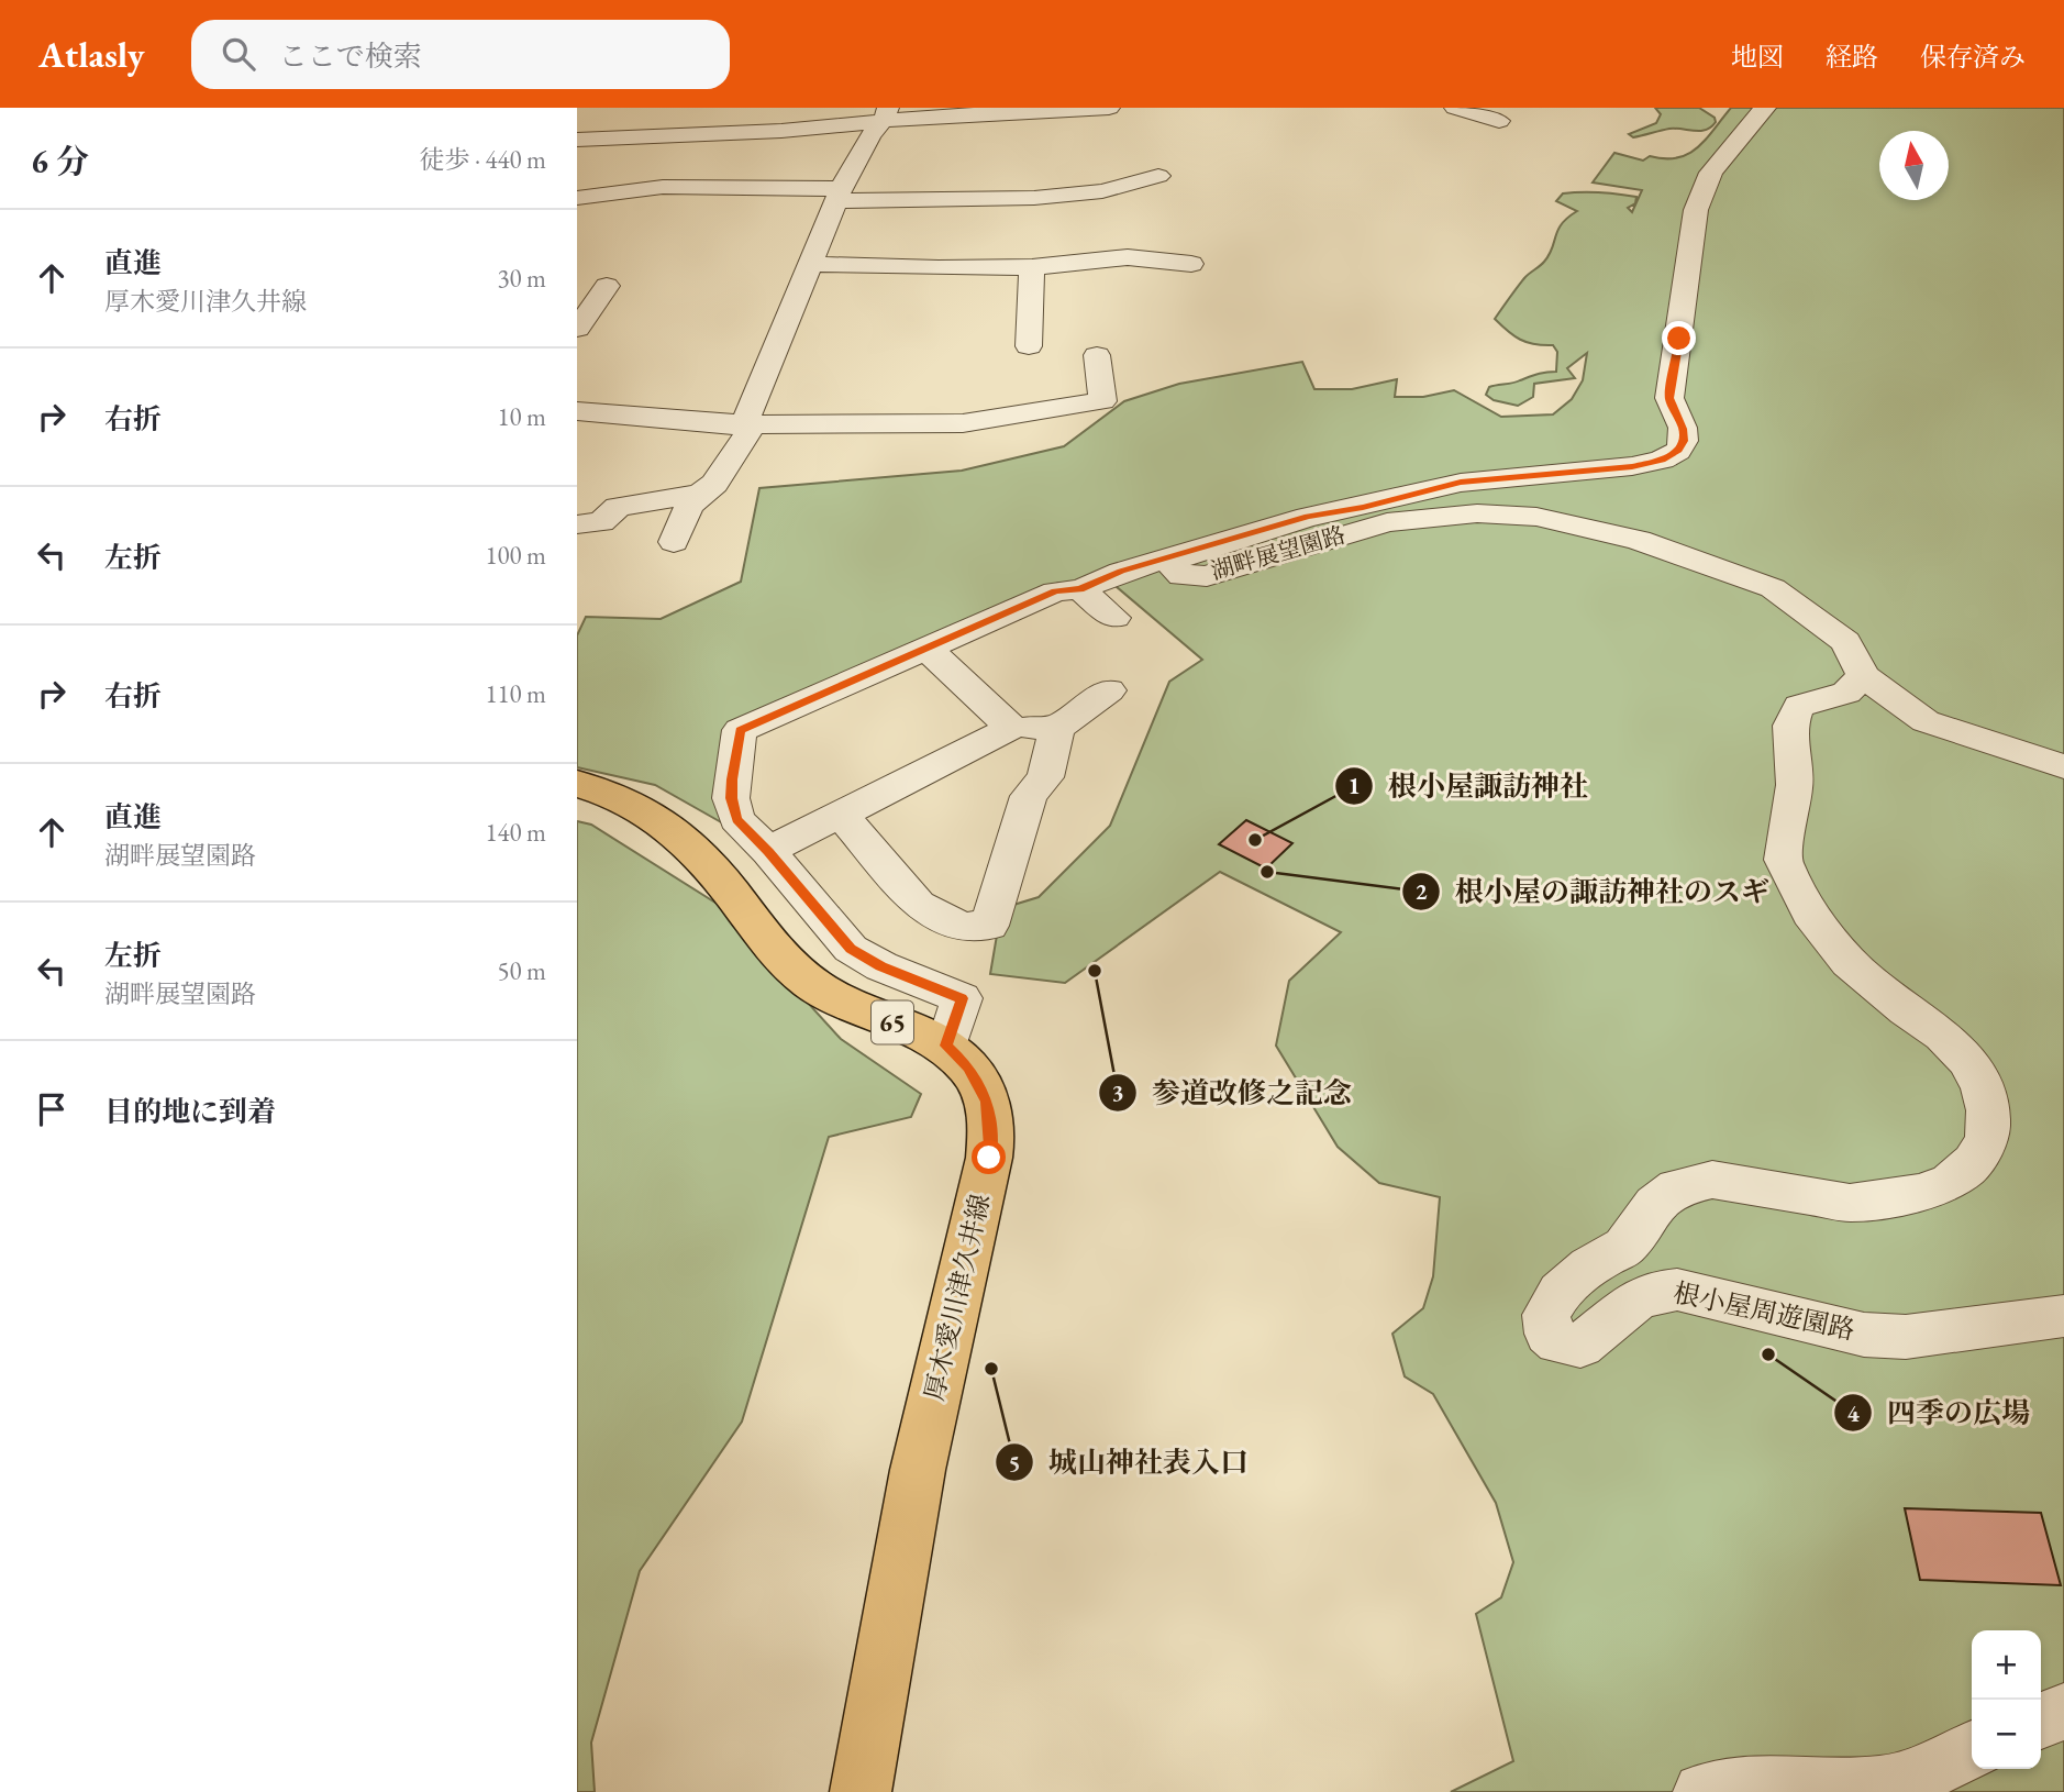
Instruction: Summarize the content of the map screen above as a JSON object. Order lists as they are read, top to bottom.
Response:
{
  "streets": {
    "main road": ["65", "厚木愛川津久井線"],
    "street": ["湖畔展望園路", "根小屋周遊園路"]
  },
  "crossings": [
    ["湖畔展望園路", "根小屋周遊園路"]
  ],
  "places": [
    "根小屋諏訪神社",
    "根小屋の諏訪神社のスギ",
    "参道改修之記念",
    "四季の広場",
    "城山神社表入口"
  ],
  "north": "top",
  "page": {
    "header": "Atlasly",
    "search": "ここで検索",
    "nav": ["地図", "経路", "保存済み"],
    "heading": ["6 分", "徒歩 · 440 m"],
    "list": [
      ["直進", "厚木愛川津久井線", "30 m"],
      ["右折", "10 m"],
      ["左折", "100 m"],
      ["右折", "110 m"],
      ["直進", "湖畔展望園路", "140 m"],
      ["左折", "湖畔展望園路", "50 m"],
      "目的地に到着"
    ],
    "map_buttons": ["+", "−"]
  }
}
